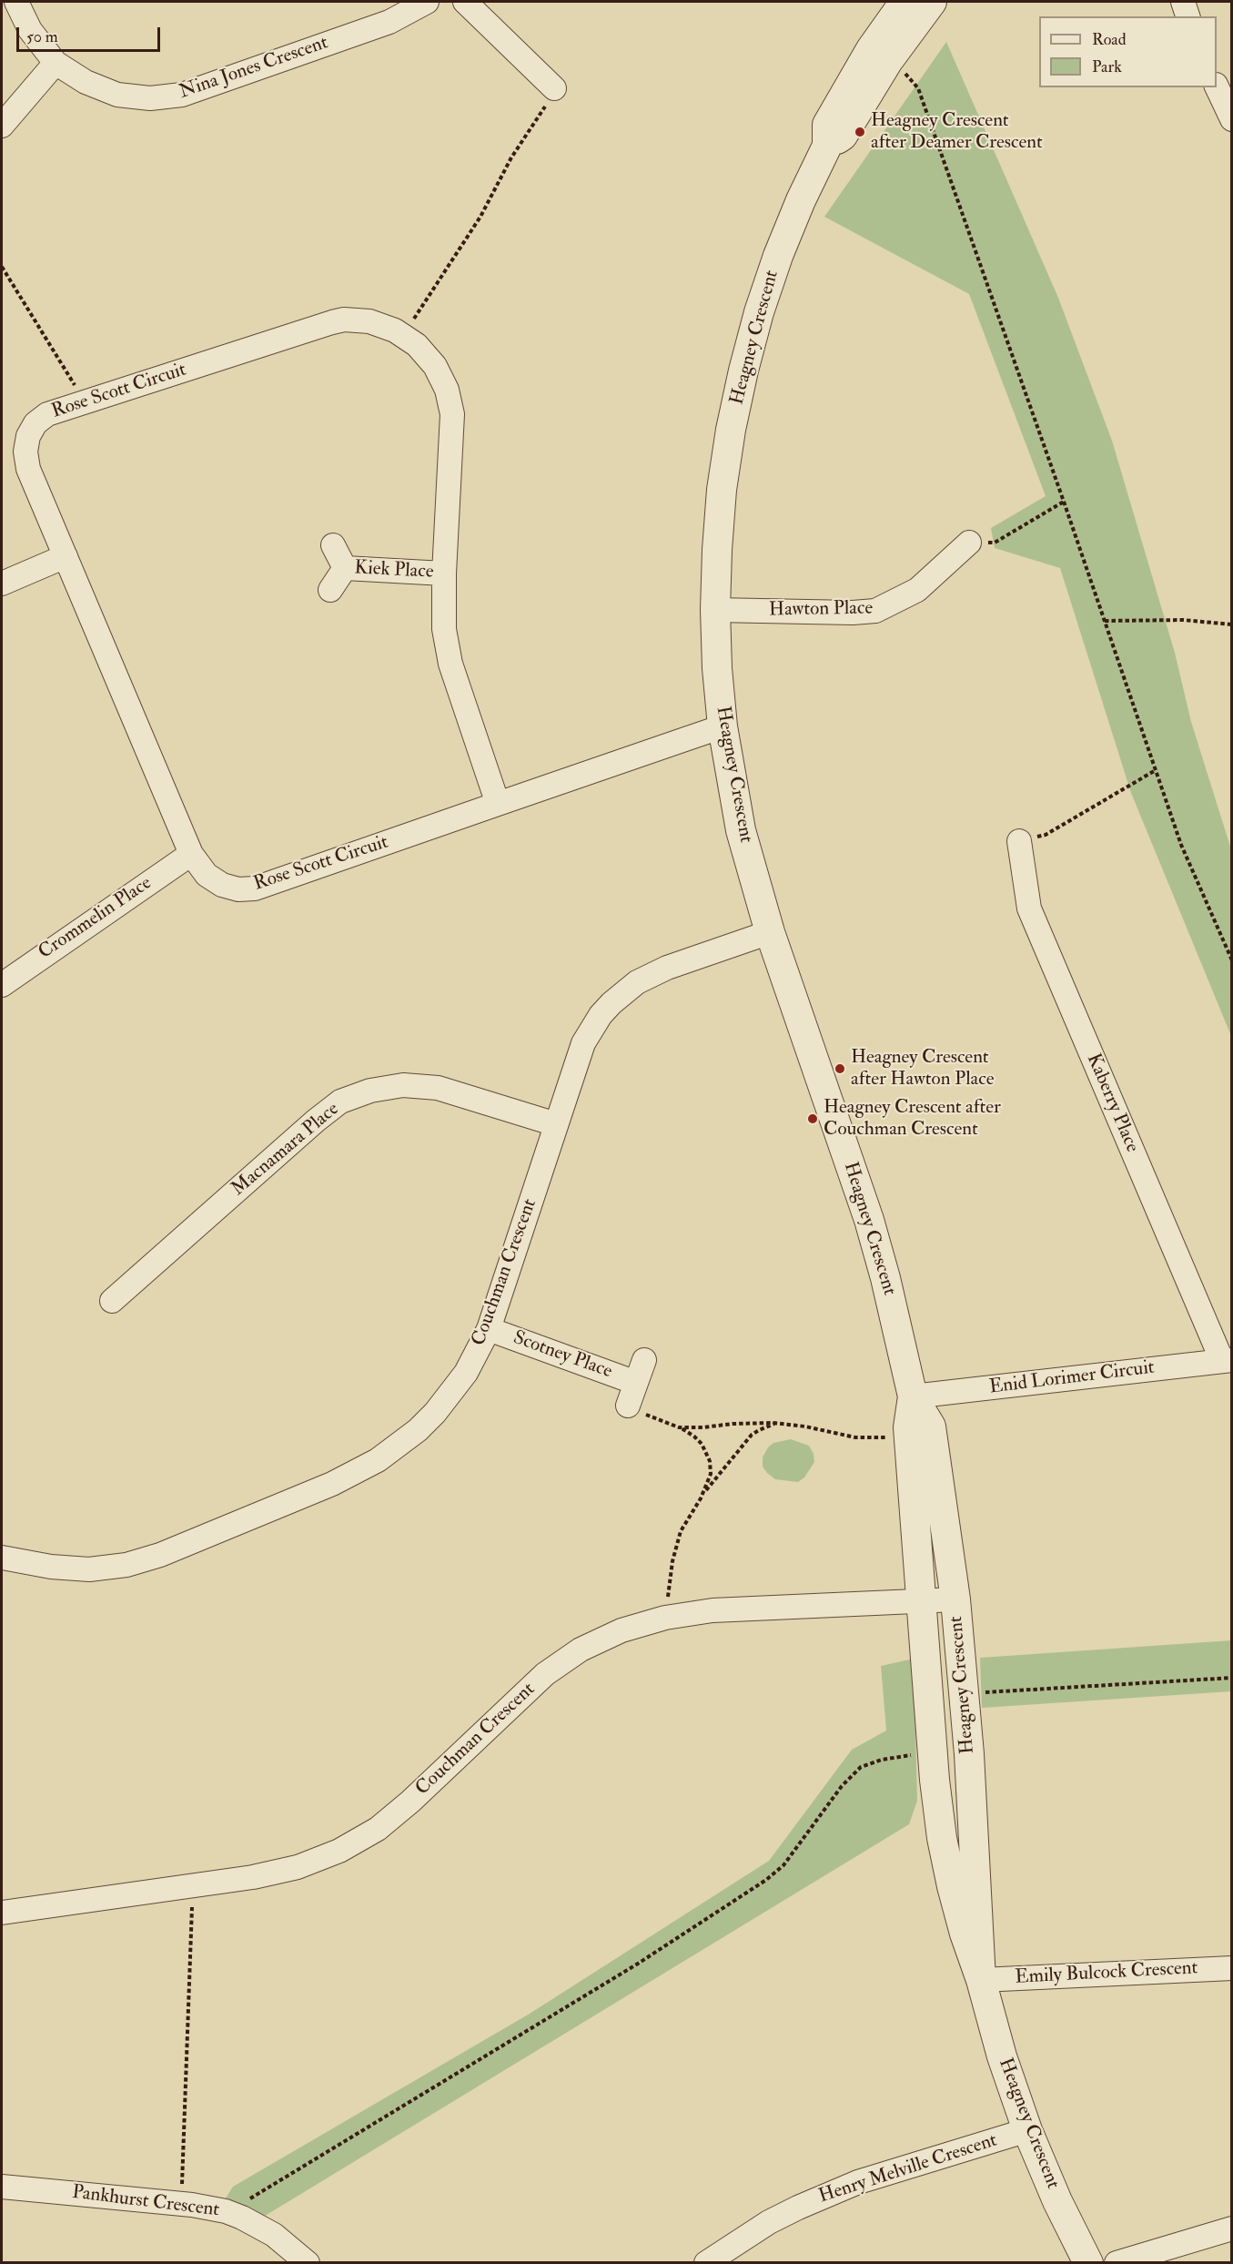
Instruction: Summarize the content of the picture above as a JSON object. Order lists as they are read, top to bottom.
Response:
{
  "streets": {
    "street": [
      "Nina Jones Crescent",
      "Heagney Crescent",
      "Rose Scott Circuit",
      "Kiek Place",
      "Hawton Place",
      "Crommelin Place",
      "Kaberry Place",
      "Macnamara Place",
      "Couchman Crescent",
      "Scotney Place",
      "Enid Lorimer Circuit",
      "Emily Bulcock Crescent",
      "Henry Melville Crescent",
      "Pankhurst Crescent"
    ]
  },
  "crossings": [
    ["Heagney Crescent", "Rose Scott Circuit"],
    ["Heagney Crescent", "Hawton Place"],
    ["Heagney Crescent", "Couchman Crescent"],
    ["Heagney Crescent", "Enid Lorimer Circuit"],
    ["Heagney Crescent", "Emily Bulcock Crescent"],
    ["Heagney Crescent", "Henry Melville Crescent"],
    ["Rose Scott Circuit", "Kiek Place"],
    ["Rose Scott Circuit", "Crommelin Place"],
    ["Kaberry Place", "Enid Lorimer Circuit"],
    ["Macnamara Place", "Couchman Crescent"],
    ["Couchman Crescent", "Scotney Place"]
  ],
  "places": ["Heagney Crescent after Deamer Crescent", "Heagney Crescent after Hawton Place", "Heagney Crescent after Couchman Crescent"],
  "legend": ["Road", "Park"],
  "scale_bar": "50 m"
}
